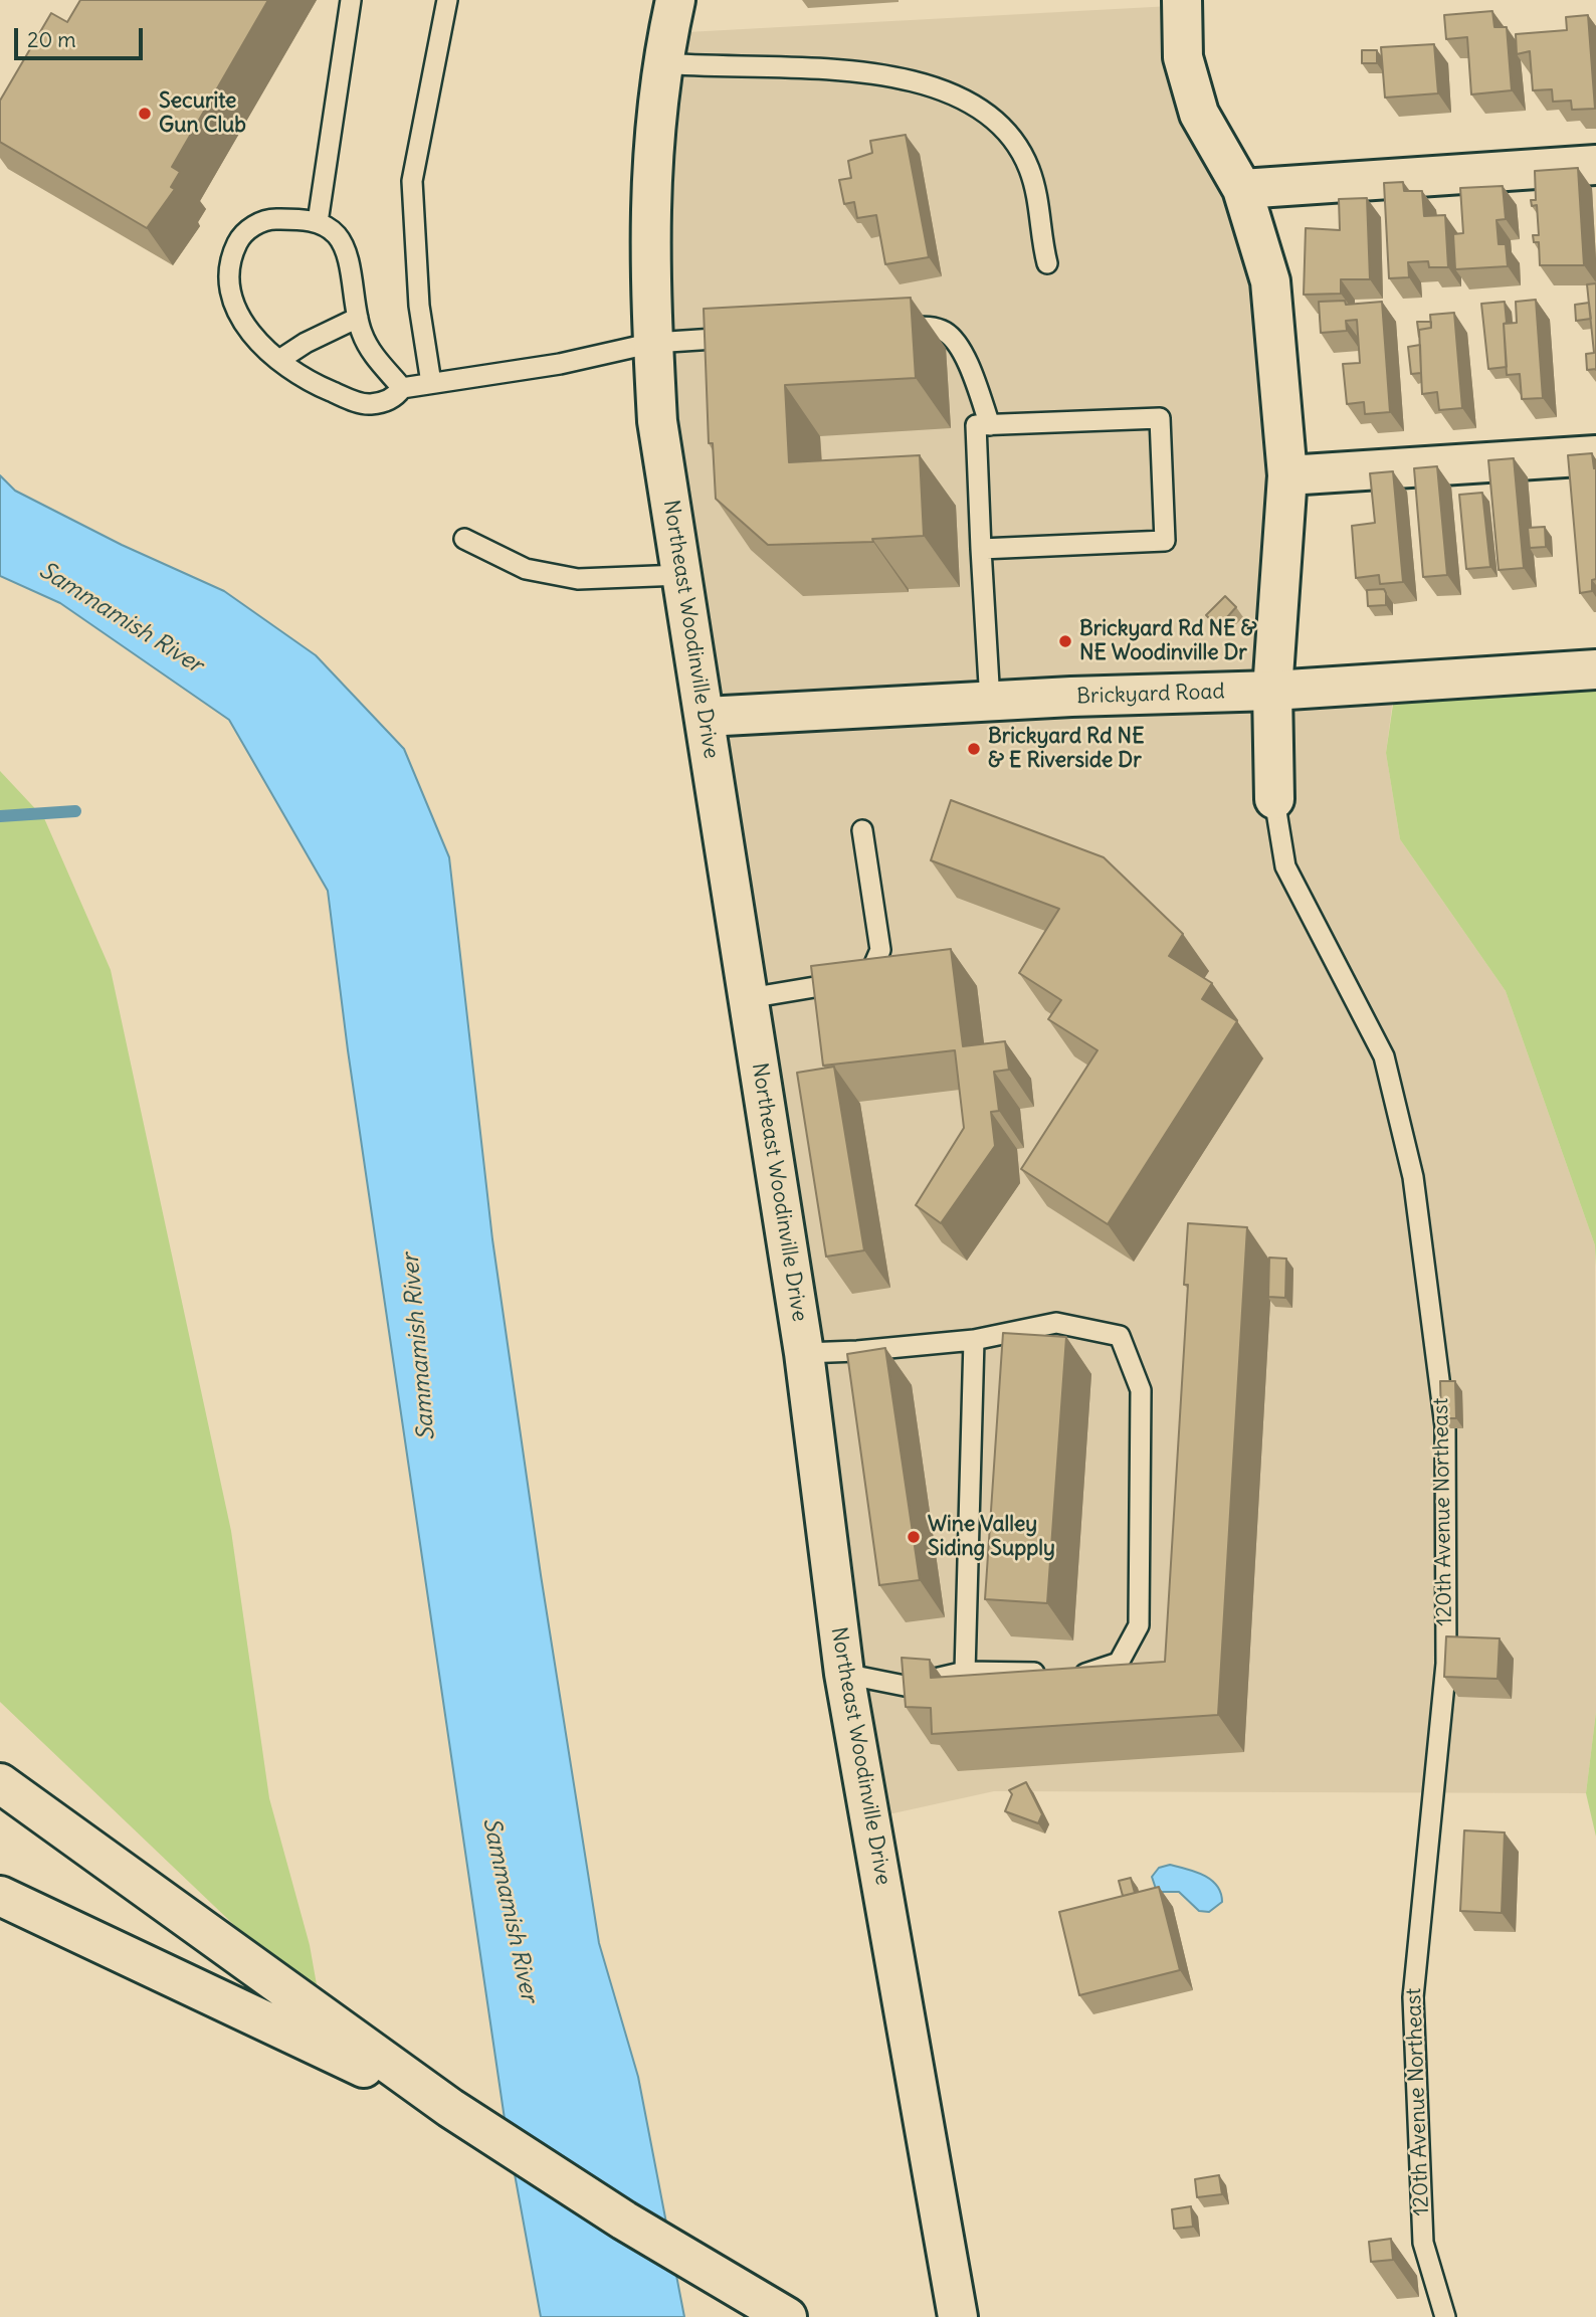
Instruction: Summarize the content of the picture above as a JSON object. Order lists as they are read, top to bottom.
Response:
{
  "streets": {
    "main road": ["Northeast Woodinville Drive", "Brickyard Road", "120th Avenue Northeast"]
  },
  "crossings": [
    ["Northeast Woodinville Drive", "Brickyard Road"],
    ["Brickyard Road", "120th Avenue Northeast"]
  ],
  "water": ["Sammamish River"],
  "places": [
    "Securite Gun Club",
    "Brickyard Rd NE & NE Woodinville Dr",
    "Brickyard Rd NE & E Riverside Dr",
    "Wine Valley Siding Supply"
  ],
  "scale_bar": "20 m"
}
